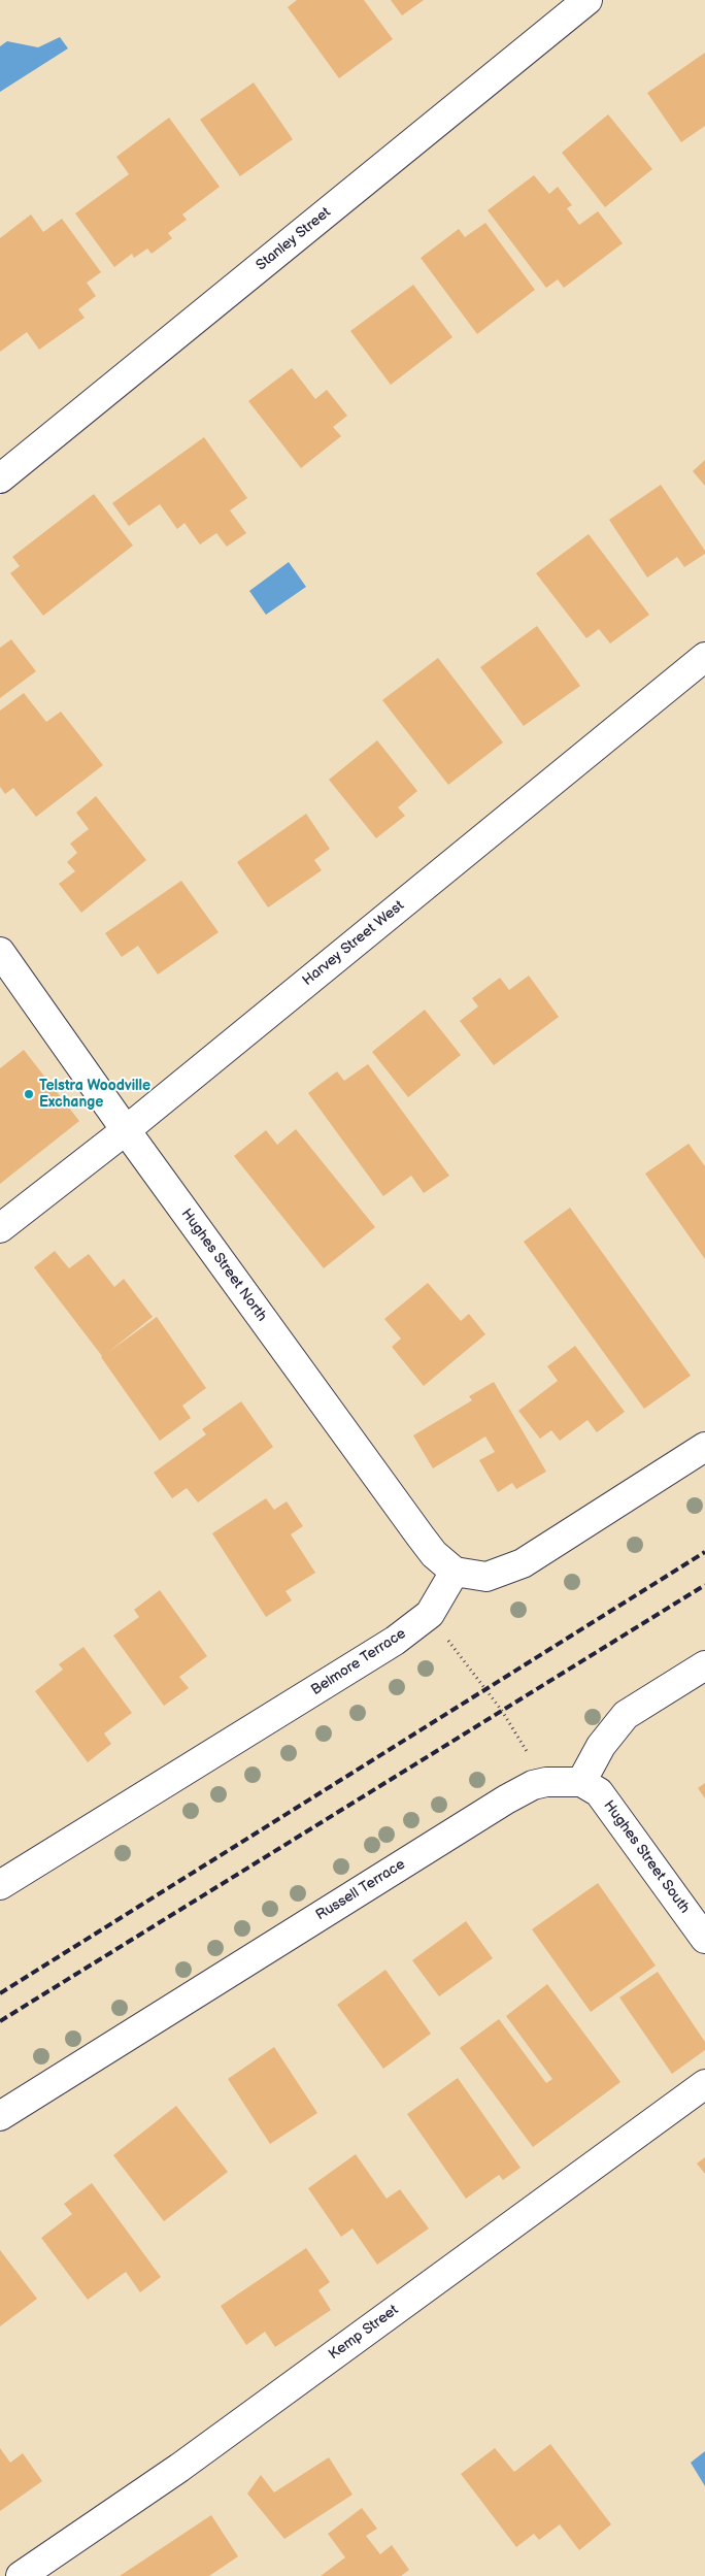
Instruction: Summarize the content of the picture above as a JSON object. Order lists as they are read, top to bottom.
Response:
{
  "streets": {
    "street": [
      "Stanley Street",
      "Harvey Street West",
      "Hughes Street North",
      "Belmore Terrace",
      "Hughes Street South",
      "Russell Terrace",
      "Kemp Street"
    ]
  },
  "crossings": [
    ["Harvey Street West", "Hughes Street North"],
    ["Hughes Street North", "Belmore Terrace"],
    ["Hughes Street South", "Russell Terrace"]
  ],
  "places": ["Telstra Woodville Exchange"]
}
